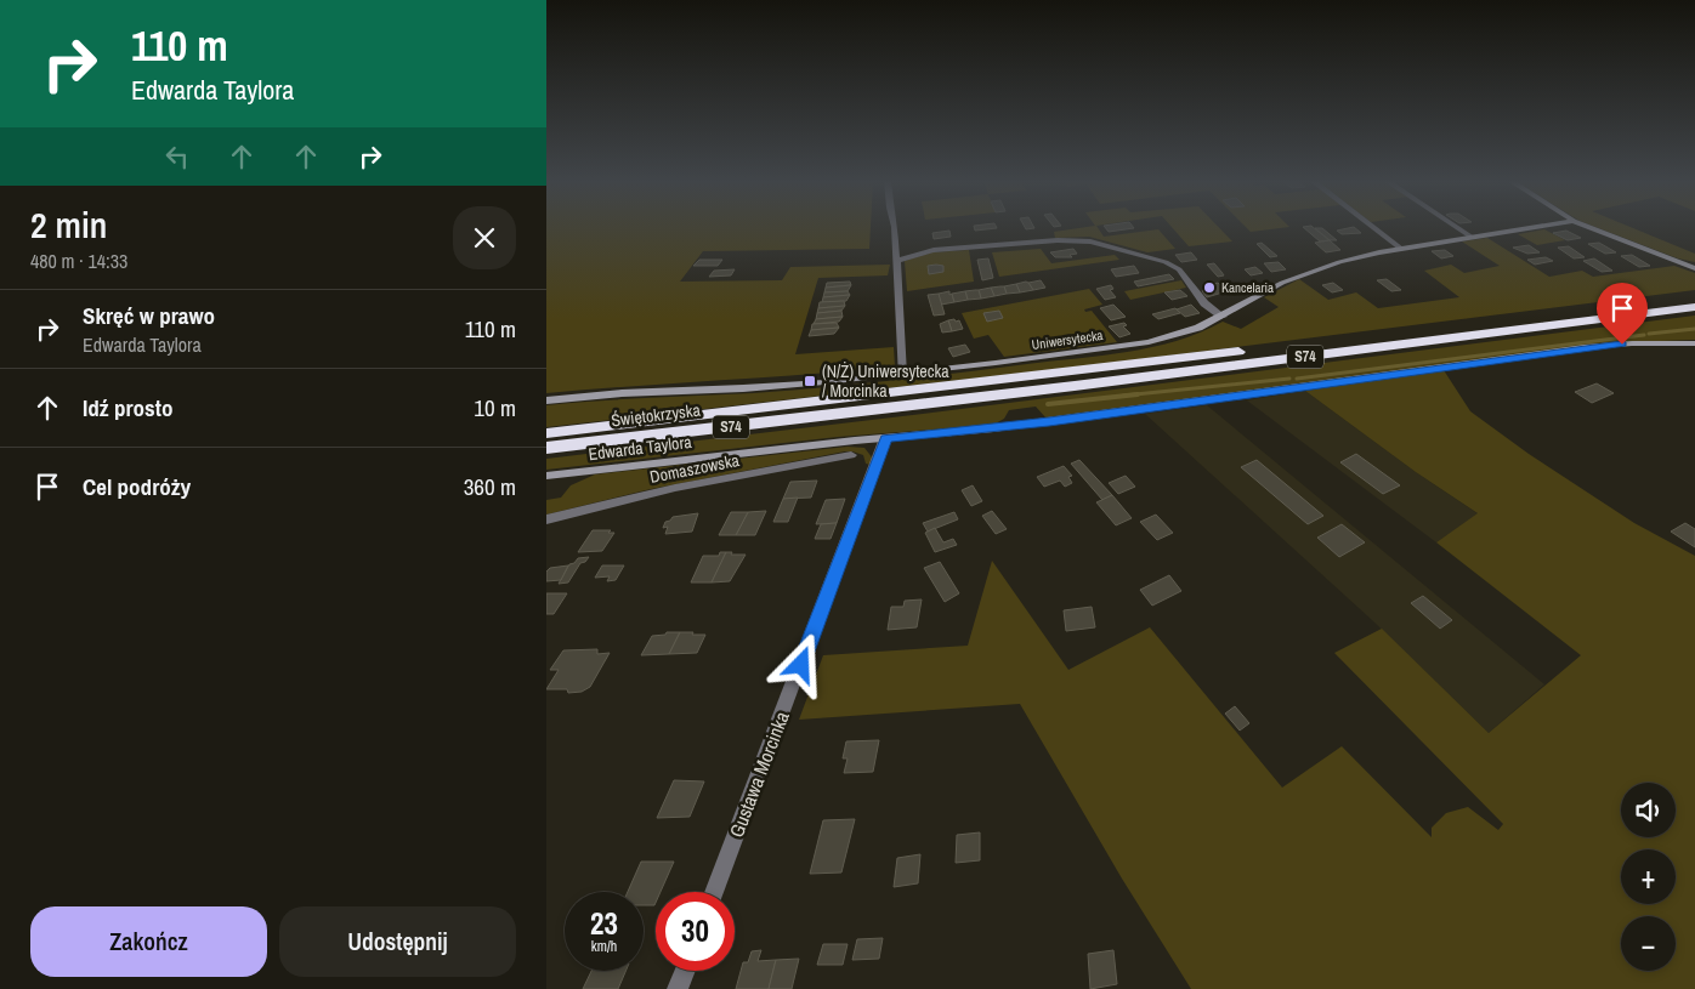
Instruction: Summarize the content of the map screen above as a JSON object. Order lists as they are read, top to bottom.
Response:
{
  "streets": {
    "highway": ["S74", "Świętokrzyska"],
    "street": [
      "Uniwersytecka",
      "Edwarda Taylora",
      "Domaszowska",
      "Gustawa Morcinka"
    ]
  },
  "crossings": [
    ["S74", "Świętokrzyska"],
    ["Edwarda Taylora", "Gustawa Morcinka"]
  ],
  "places": {
    "other": ["Kancelaria"],
    "transit": ["(N/Ż) Uniwersytecka / Morcinka"]
  },
  "page": {
    "turn": ["110 m", "Edwarda Taylora"],
    "heading": ["2 min", "480 m · 14:33"],
    "list": [
      {
        "name": "Skręć w prawo",
        "note": "Edwarda Taylora",
        "value": "110 m"
      },
      {
        "name": "Idź prosto",
        "value": "10 m"
      },
      {
        "name": "Cel podróży",
        "value": "360 m"
      }
    ],
    "map_buttons": ["+", "−"],
    "speed": "23 km/h",
    "limit": "30",
    "buttons": ["Zakończ", "Udostępnij"]
  }
}
